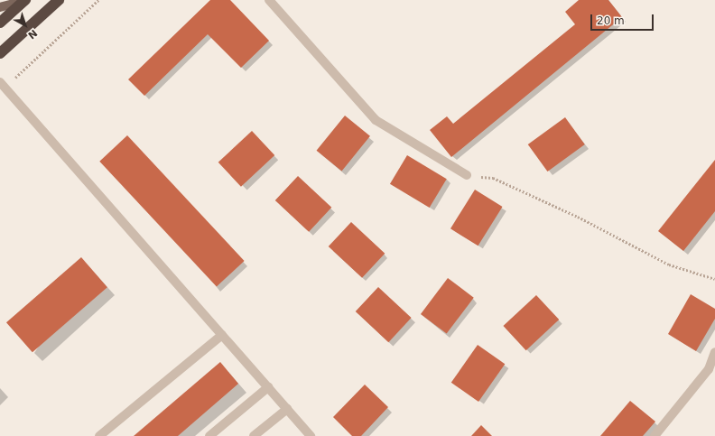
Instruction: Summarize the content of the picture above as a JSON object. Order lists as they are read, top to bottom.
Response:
{
  "scale_bar": "20 m",
  "north": "bottom right"
}
